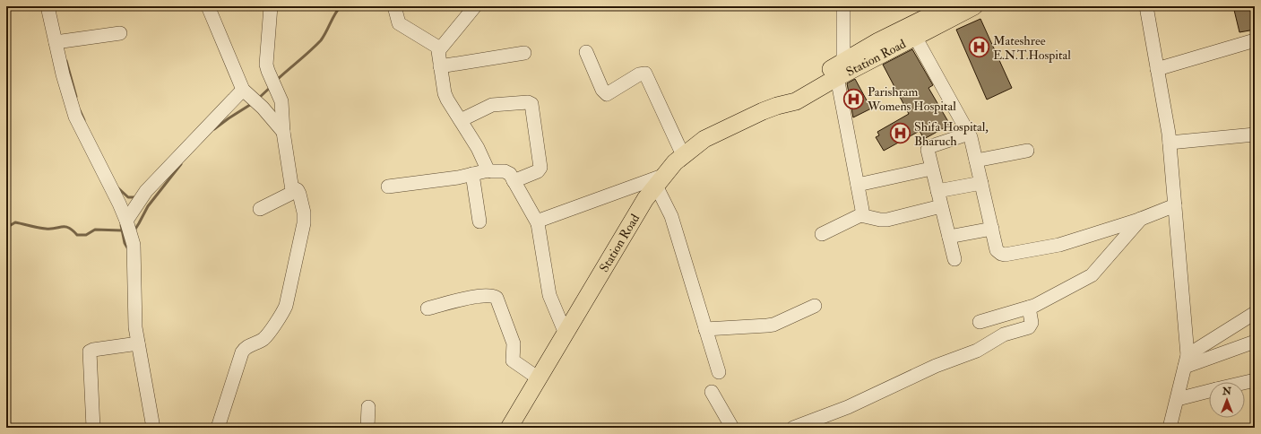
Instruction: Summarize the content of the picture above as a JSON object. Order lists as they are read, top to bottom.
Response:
{
  "streets": {
    "main road": ["Station Road"]
  },
  "places": {
    "hospital": ["Mateshree E.N.T.Hospital", "Parishram Womens Hospital", "Shifa Hospital, Bharuch"]
  },
  "north": "top"
}
